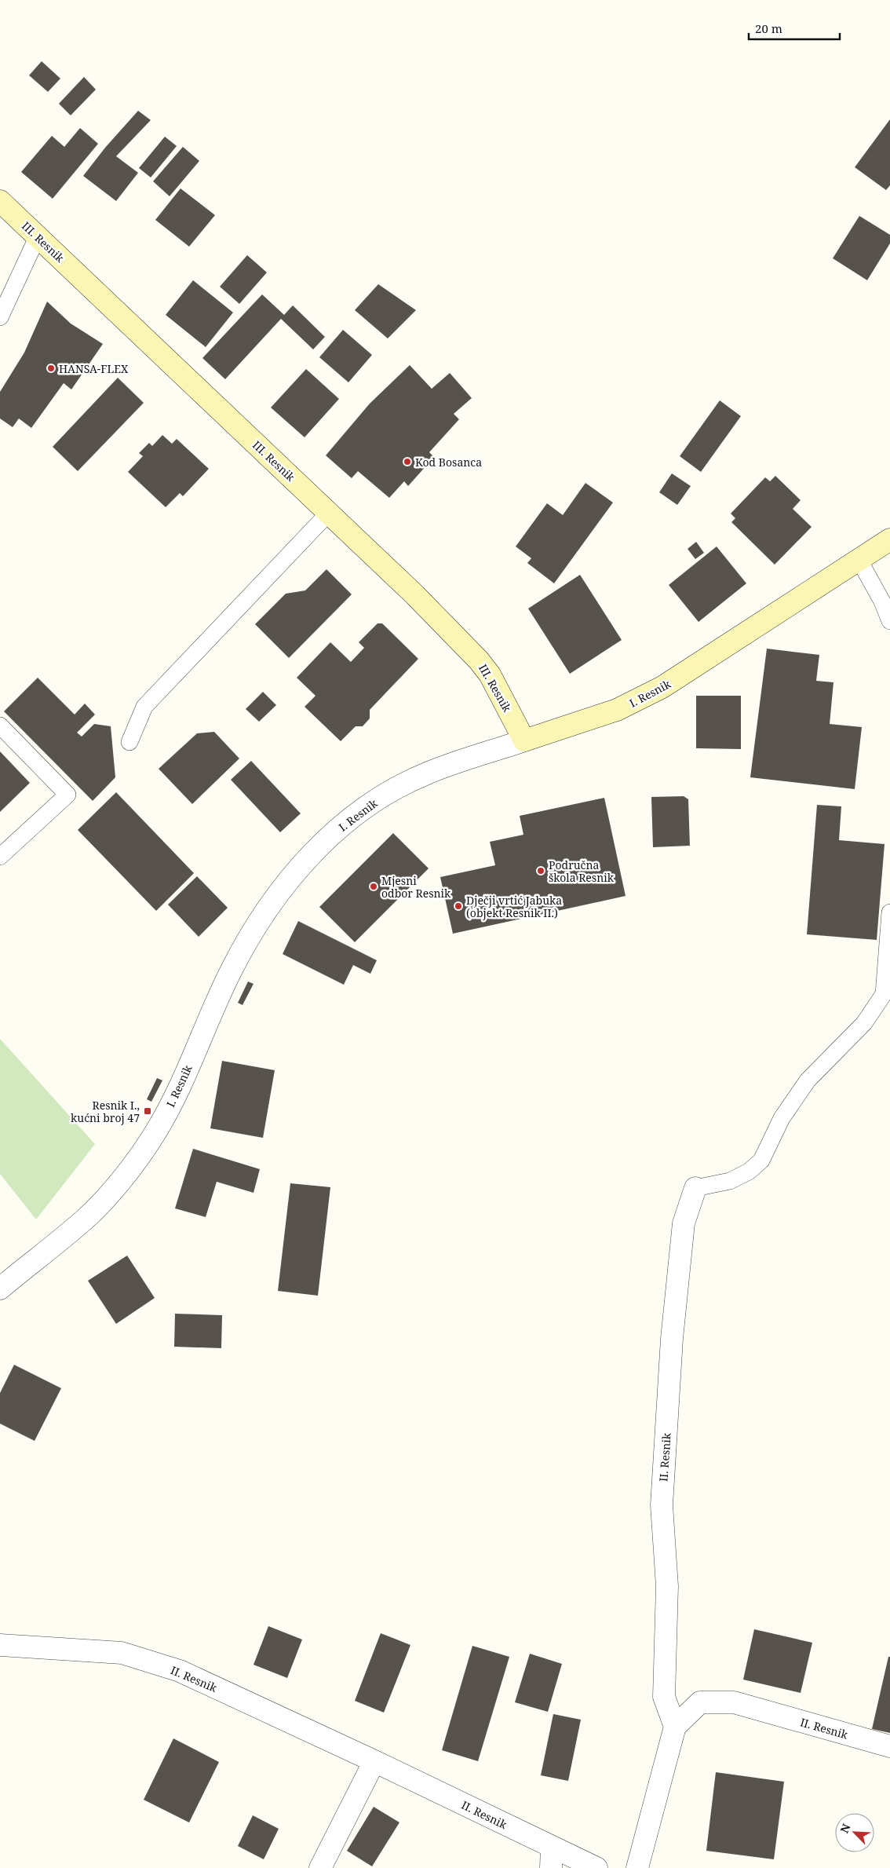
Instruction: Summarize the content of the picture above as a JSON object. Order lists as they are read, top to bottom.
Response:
{
  "streets": {
    "street": ["III. Resnik", "I. Resnik", "II. Resnik"]
  },
  "crossings": [
    ["III. Resnik", "I. Resnik"]
  ],
  "places": {
    "other": [
      "HANSA-FLEX",
      "Kod Bosanca",
      "Područna škola Resnik",
      "Mjesni odbor Resnik",
      "Dječji vrtić Jabuka (objekt Resnik II.)"
    ],
    "transit": ["Resnik I., kućni broj 47"]
  },
  "scale_bar": "20 m",
  "north": "top left"
}
